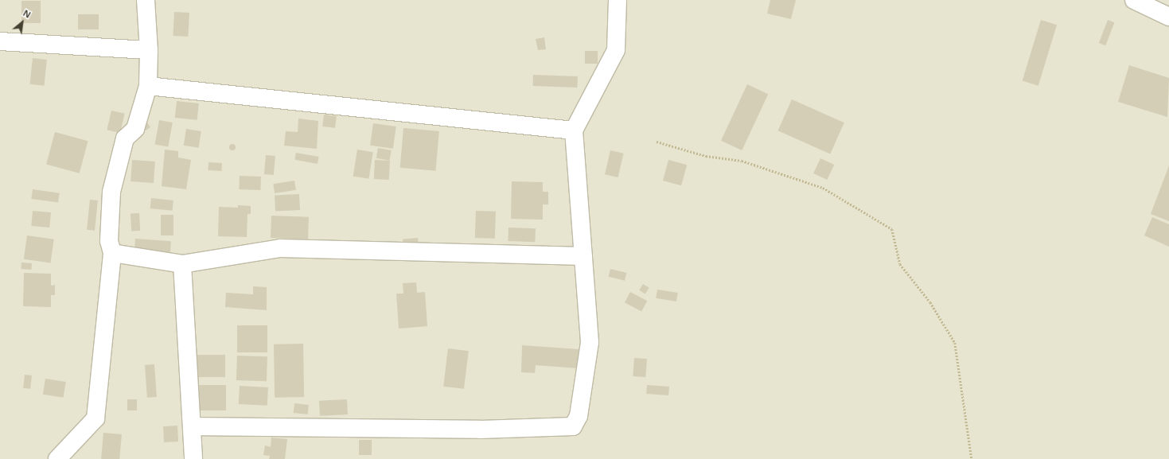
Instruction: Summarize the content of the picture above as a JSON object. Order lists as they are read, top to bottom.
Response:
{
  "north": "top right"
}
